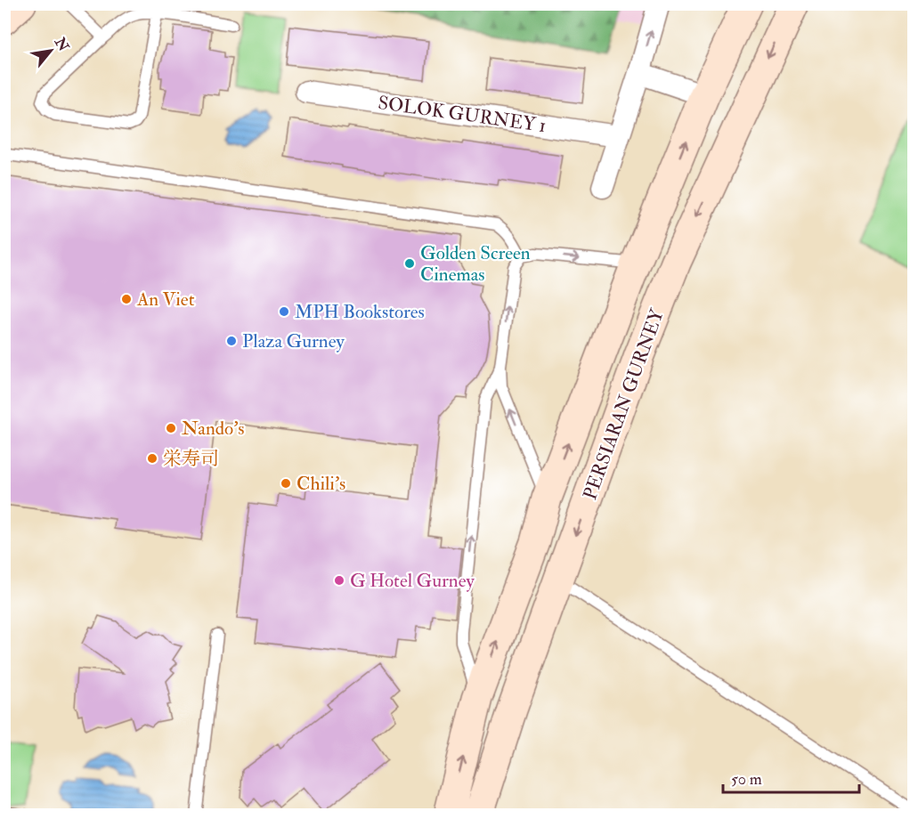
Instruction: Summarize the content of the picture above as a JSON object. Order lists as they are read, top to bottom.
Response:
{
  "streets": {
    "main road": ["PERSIARAN GURNEY"],
    "street": ["SOLOK GURNEY 1"]
  },
  "places": [
    "Golden Screen Cinemas",
    "An Viet",
    "MPH Bookstores",
    "Plaza Gurney",
    "Nando's",
    "栄寿司",
    "Chili's",
    "G Hotel Gurney"
  ],
  "scale_bar": "50 m",
  "north": "top right"
}
